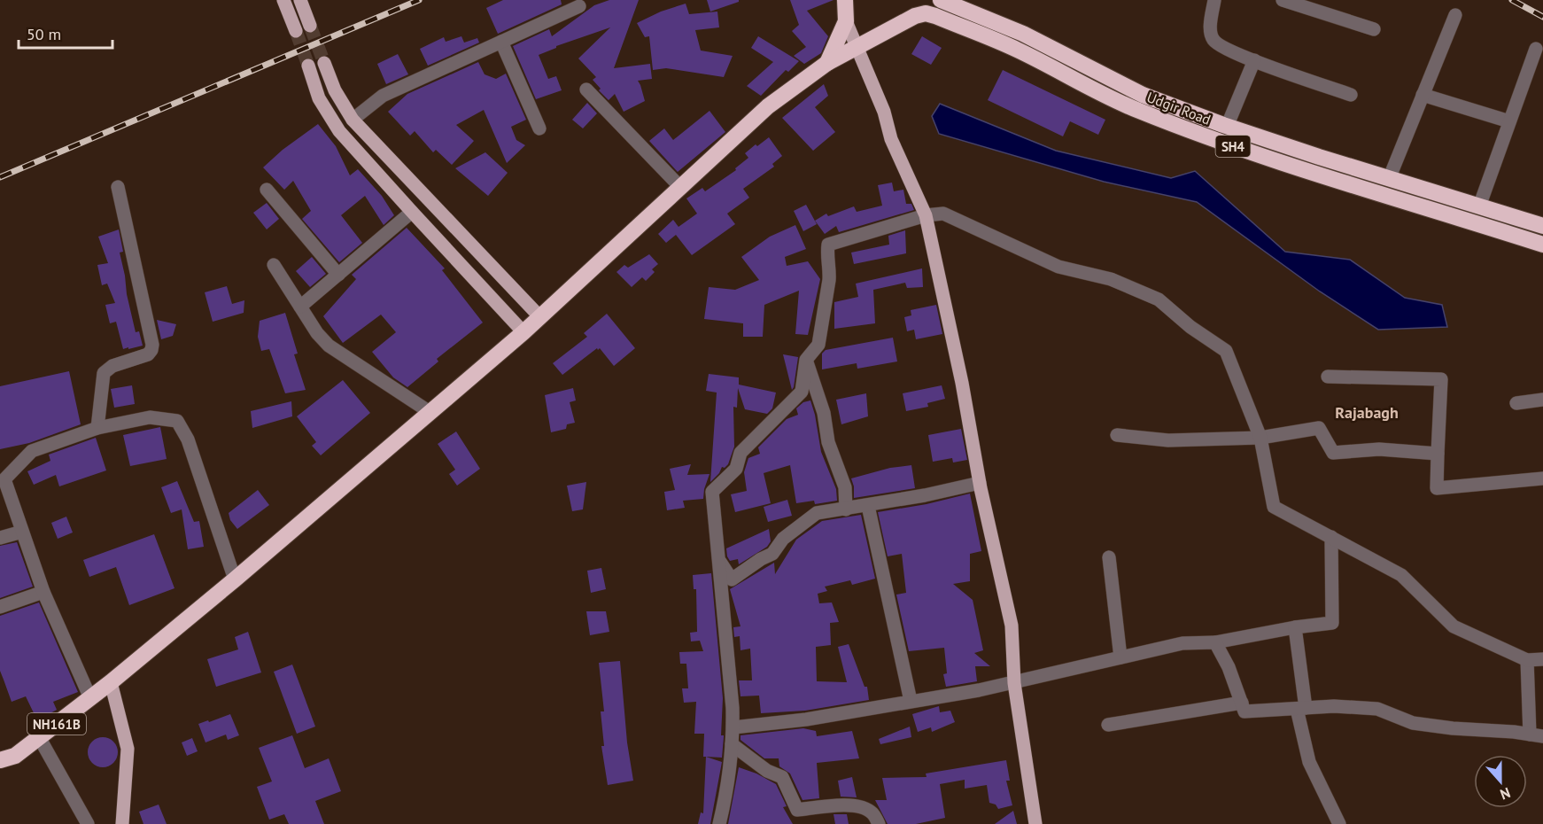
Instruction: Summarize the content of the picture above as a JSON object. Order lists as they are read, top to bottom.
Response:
{
  "streets": {
    "highway": ["Udgir Road", "SH4", "NH161B"]
  },
  "districts": ["Rajabagh"],
  "scale_bar": "50 m",
  "north": "bottom"
}
